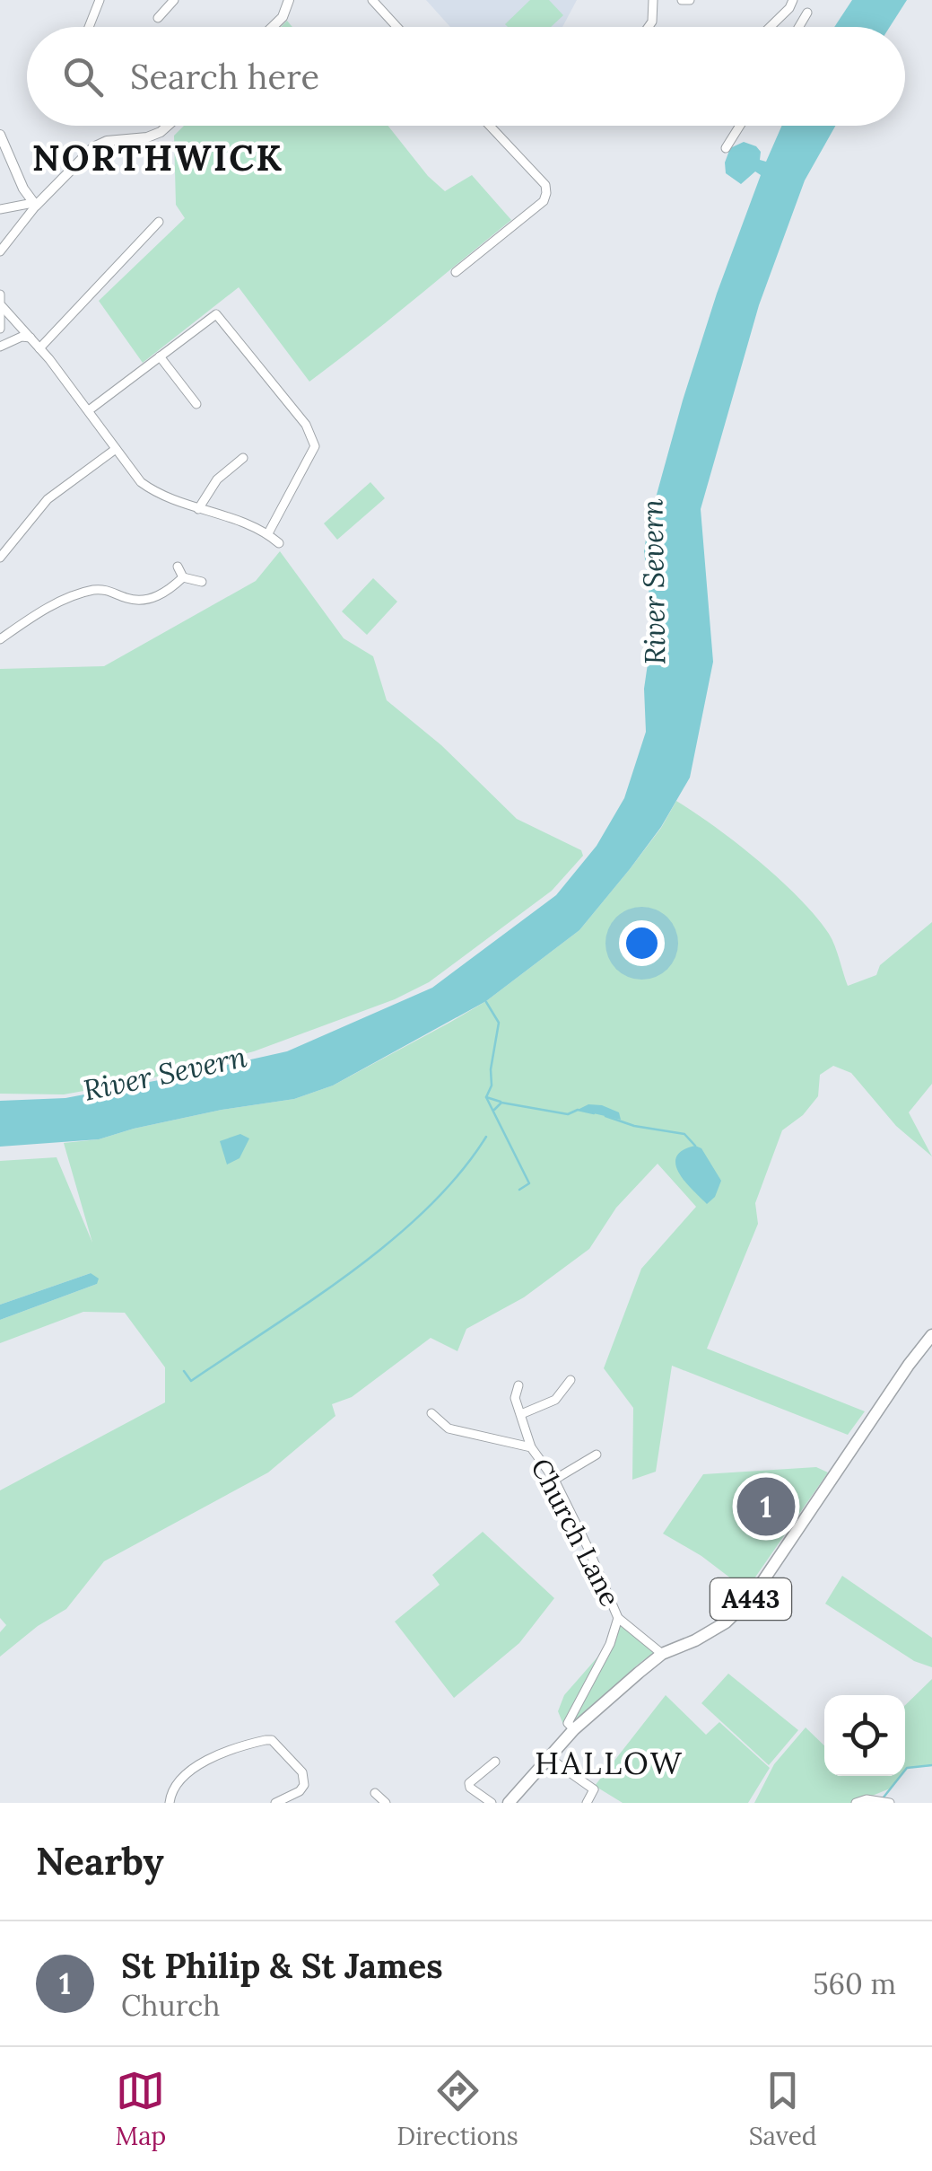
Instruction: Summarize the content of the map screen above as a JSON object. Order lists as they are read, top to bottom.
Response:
{
  "streets": {
    "main road": ["A443"],
    "street": ["Church Lane"]
  },
  "crossings": [
    ["Church Lane", "A443"]
  ],
  "districts": ["NORTHWICK", "HALLOW"],
  "water": ["River Severn"],
  "page": {
    "search": "Search here",
    "pins": "1",
    "heading": "Nearby",
    "list": [
      {
        "mark": "1",
        "name": "St Philip & St James",
        "note": "Church",
        "value": "560 m"
      }
    ],
    "nav": ["Map", "Directions", "Saved"]
  }
}
